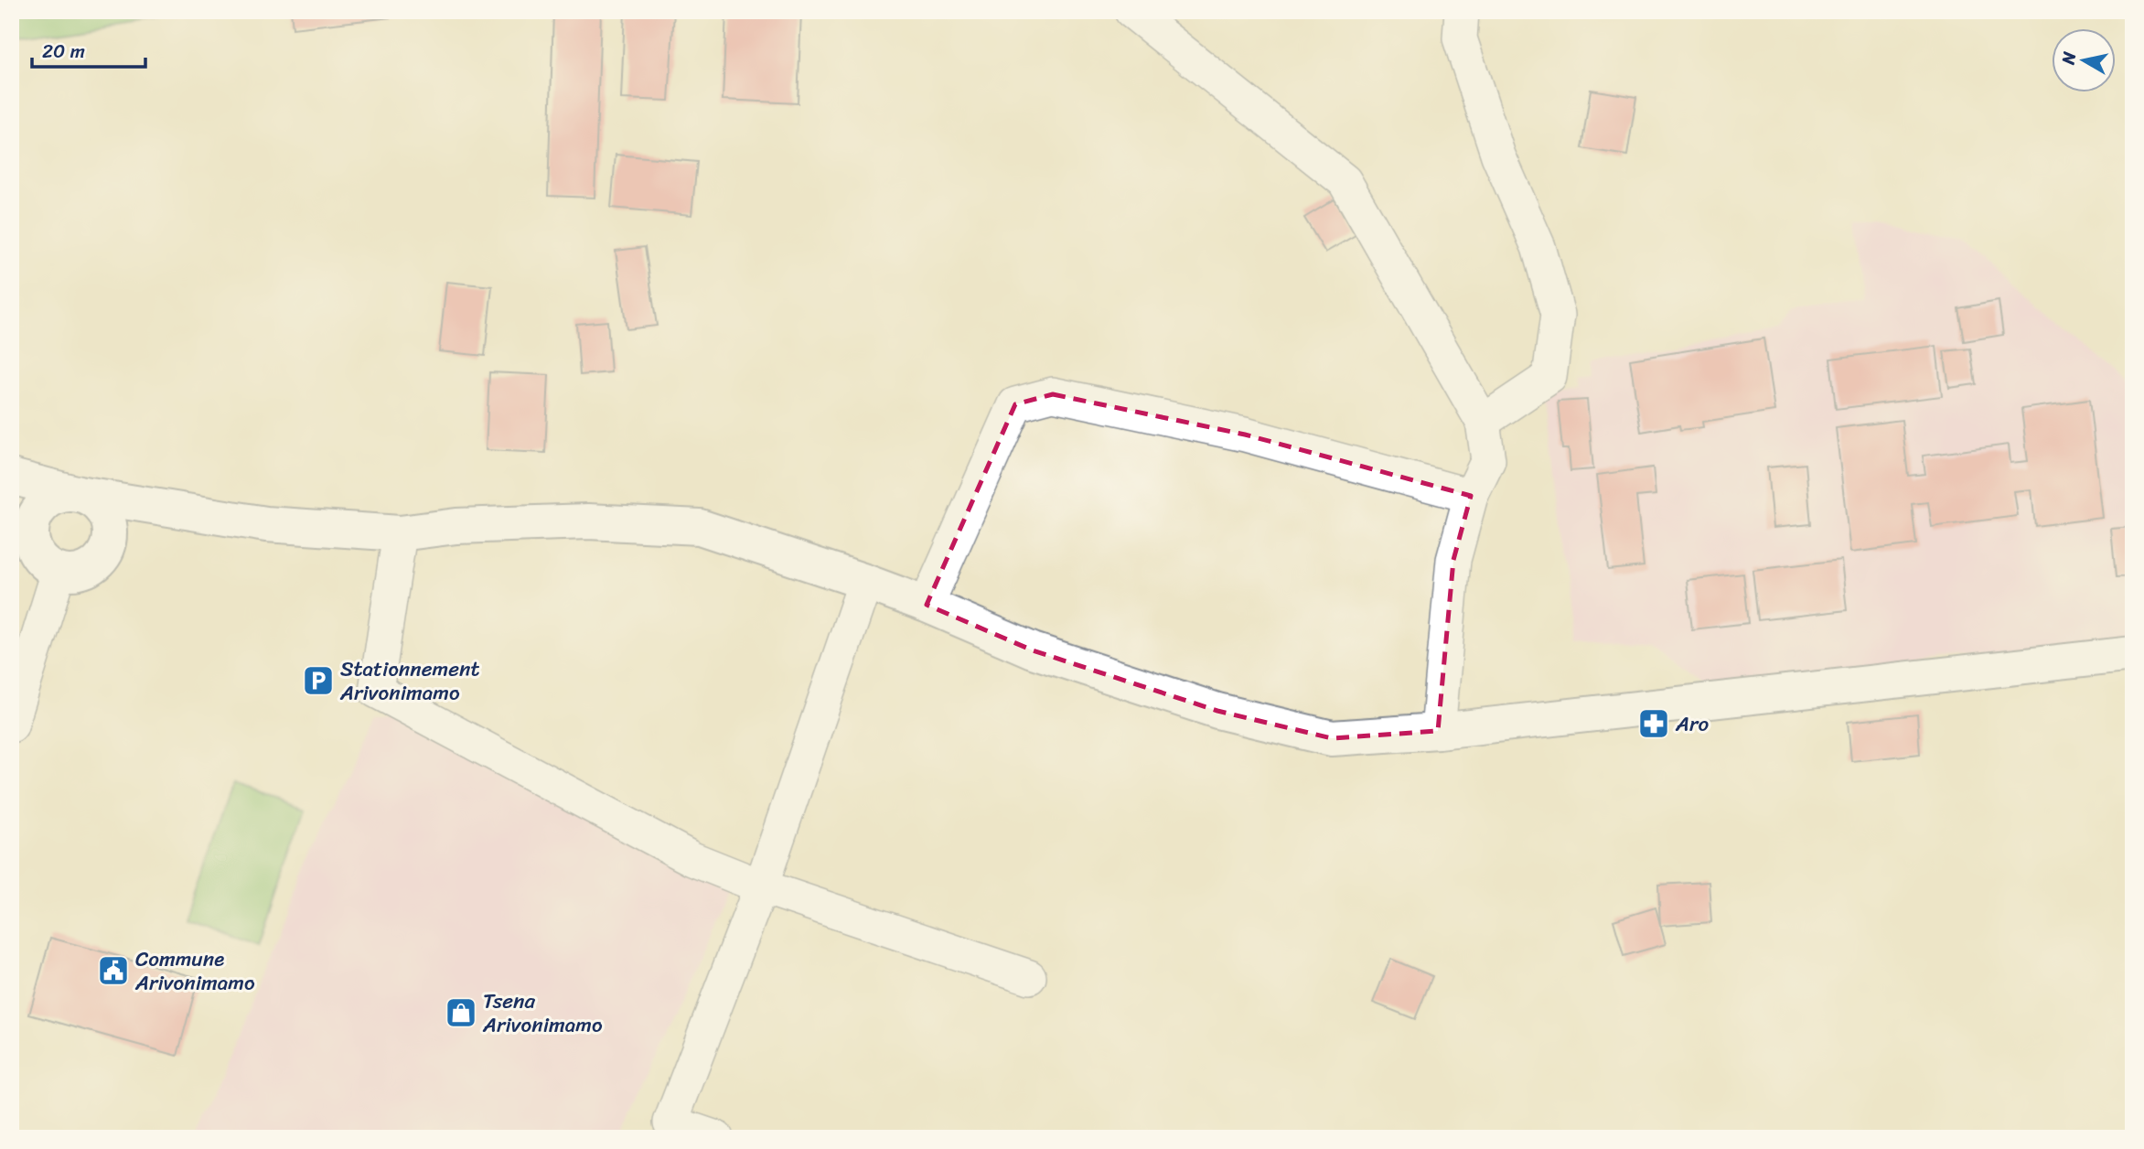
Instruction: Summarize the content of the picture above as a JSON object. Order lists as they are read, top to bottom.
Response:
{
  "places": {
    "parking": ["Stationnement Arivonimamo"],
    "pharmacy": ["Aro"],
    "public building": ["Commune Arivonimamo"],
    "shop": ["Tsena Arivonimamo"]
  },
  "scale_bar": "20 m",
  "north": "left"
}
